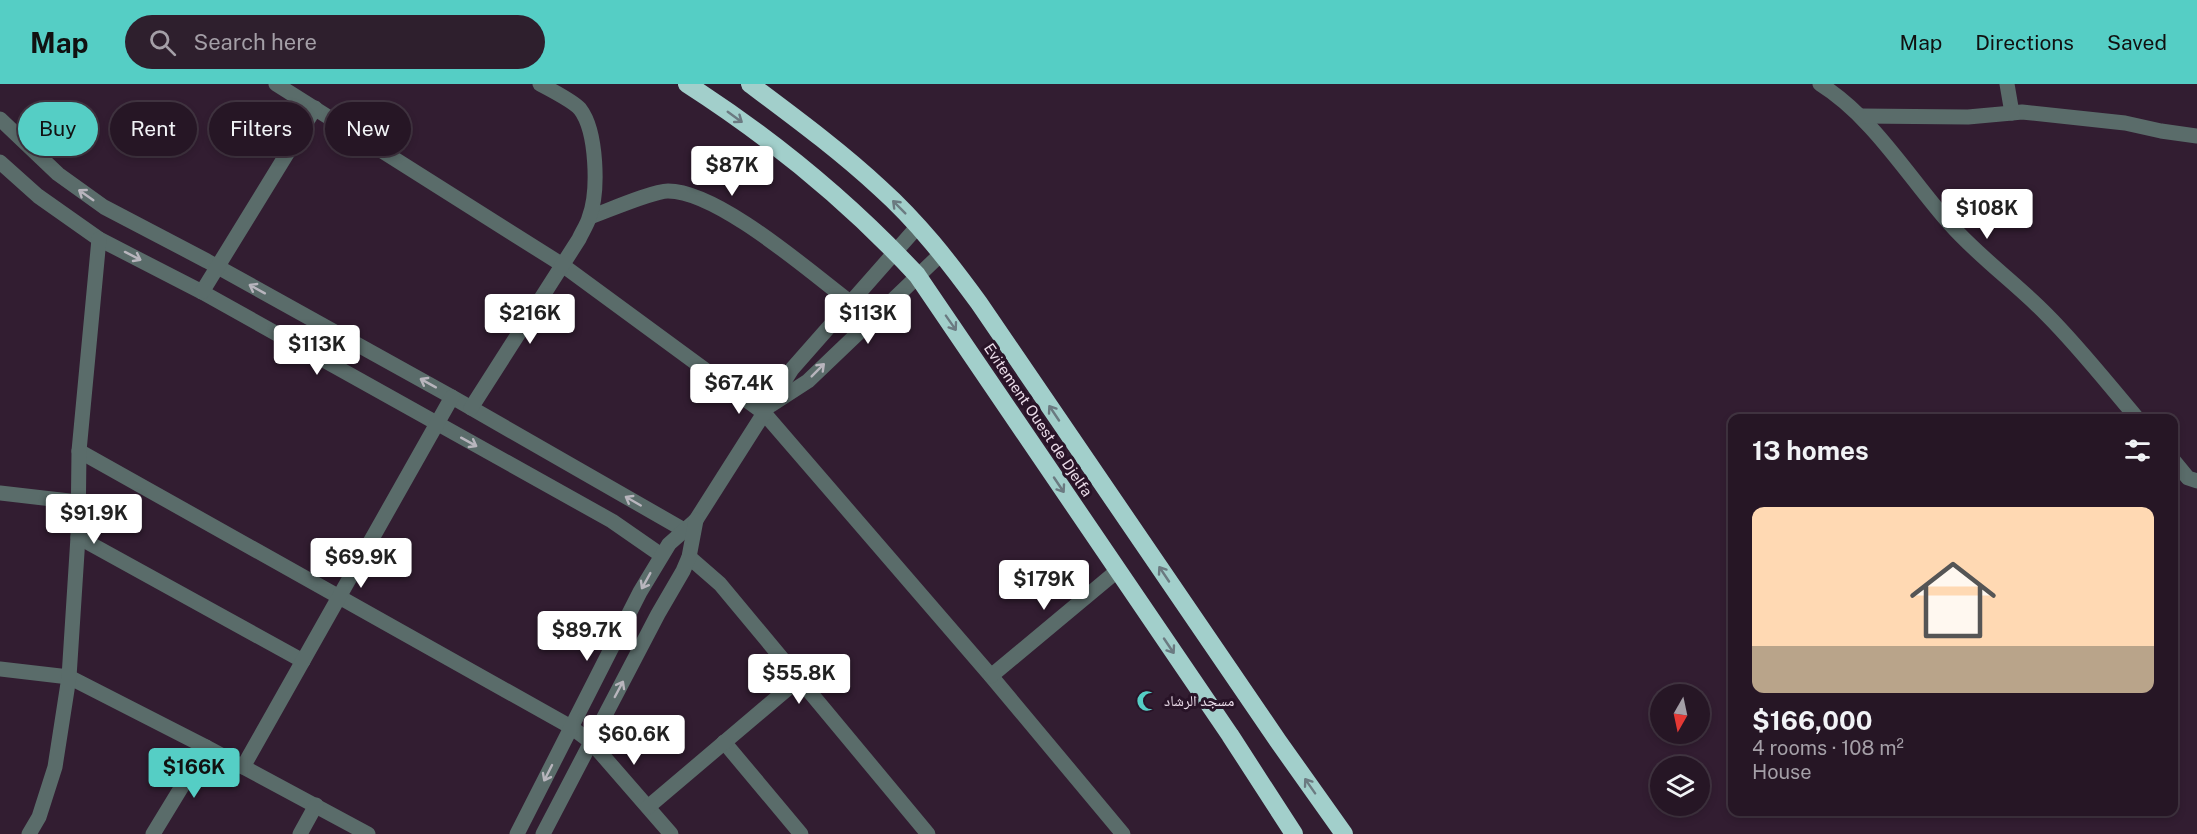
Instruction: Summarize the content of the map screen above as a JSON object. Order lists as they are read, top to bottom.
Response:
{
  "streets": {
    "highway": ["Evitement Ouest de Djelfa"]
  },
  "places": {
    "mosque": ["مسجد الرشاد"]
  },
  "north": "bottom",
  "page": {
    "header": "Map",
    "search": "Search here",
    "nav": ["Map", "Directions", "Saved"],
    "chip": [
      "Buy",
      "Rent",
      "Filters",
      "New"
    ],
    "price": [
      "$87K",
      "$108K",
      "$216K",
      "$113K",
      "$113K",
      "$67.4K",
      "$91.9K",
      "$69.9K",
      "$179K",
      "$89.7K",
      "$55.8K",
      "$60.6K",
      "$166K"
    ],
    "heading": "13 homes",
    "list": [
      {
        "name": "$166,000",
        "note": "4 rooms · 108 m² · House"
      }
    ]
  }
}
